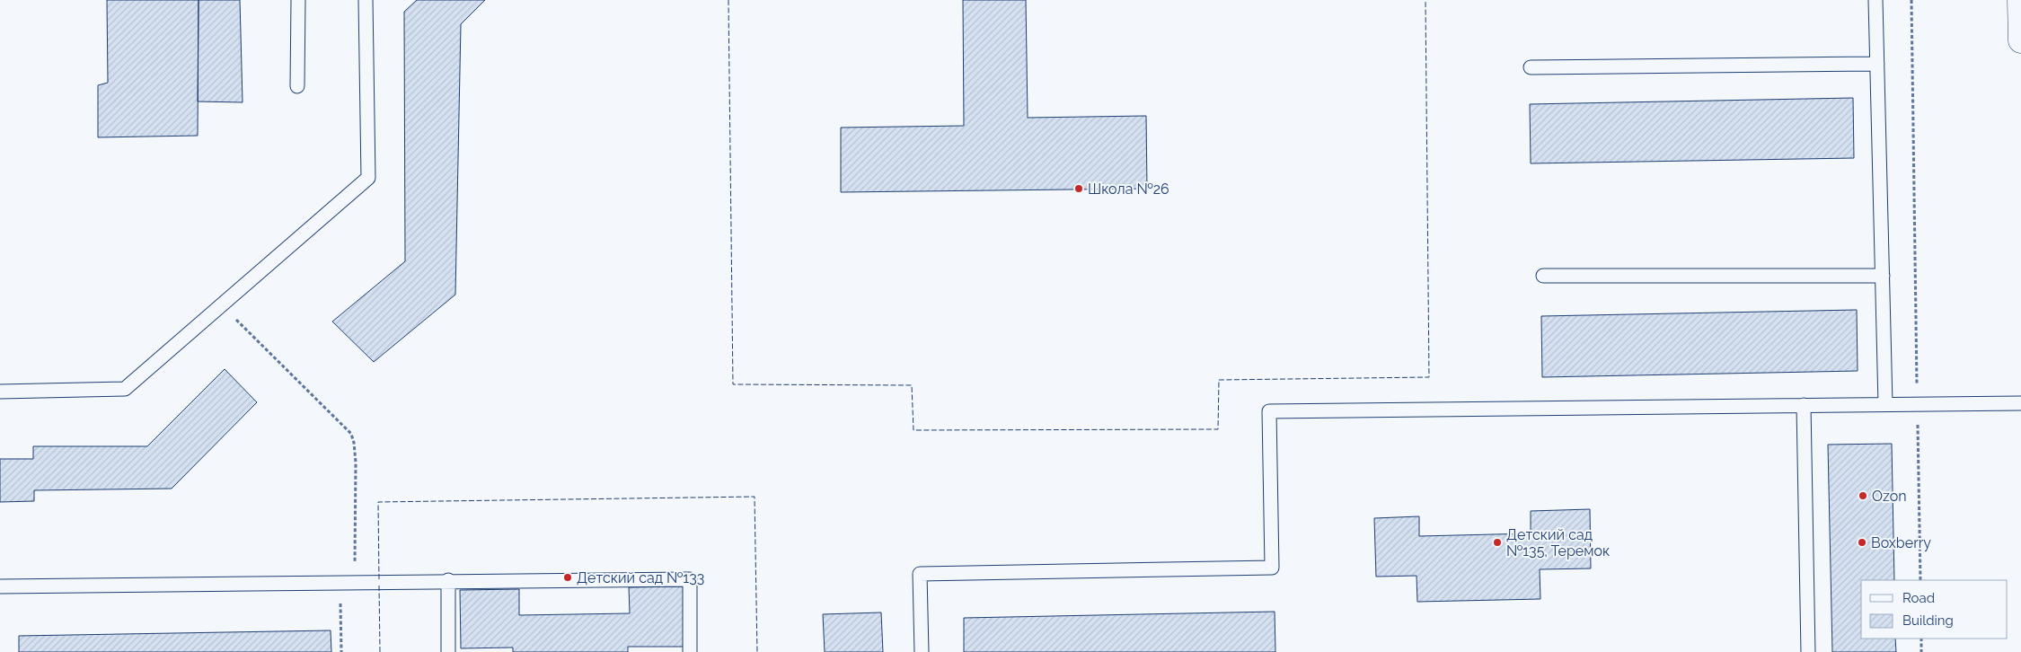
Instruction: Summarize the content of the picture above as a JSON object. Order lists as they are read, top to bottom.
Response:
{
  "places": [
    "Школа №26",
    "Ozon",
    "Детский сад №135, Теремок",
    "Boxberry",
    "Детский сад №133"
  ],
  "legend": ["Road", "Building"]
}
